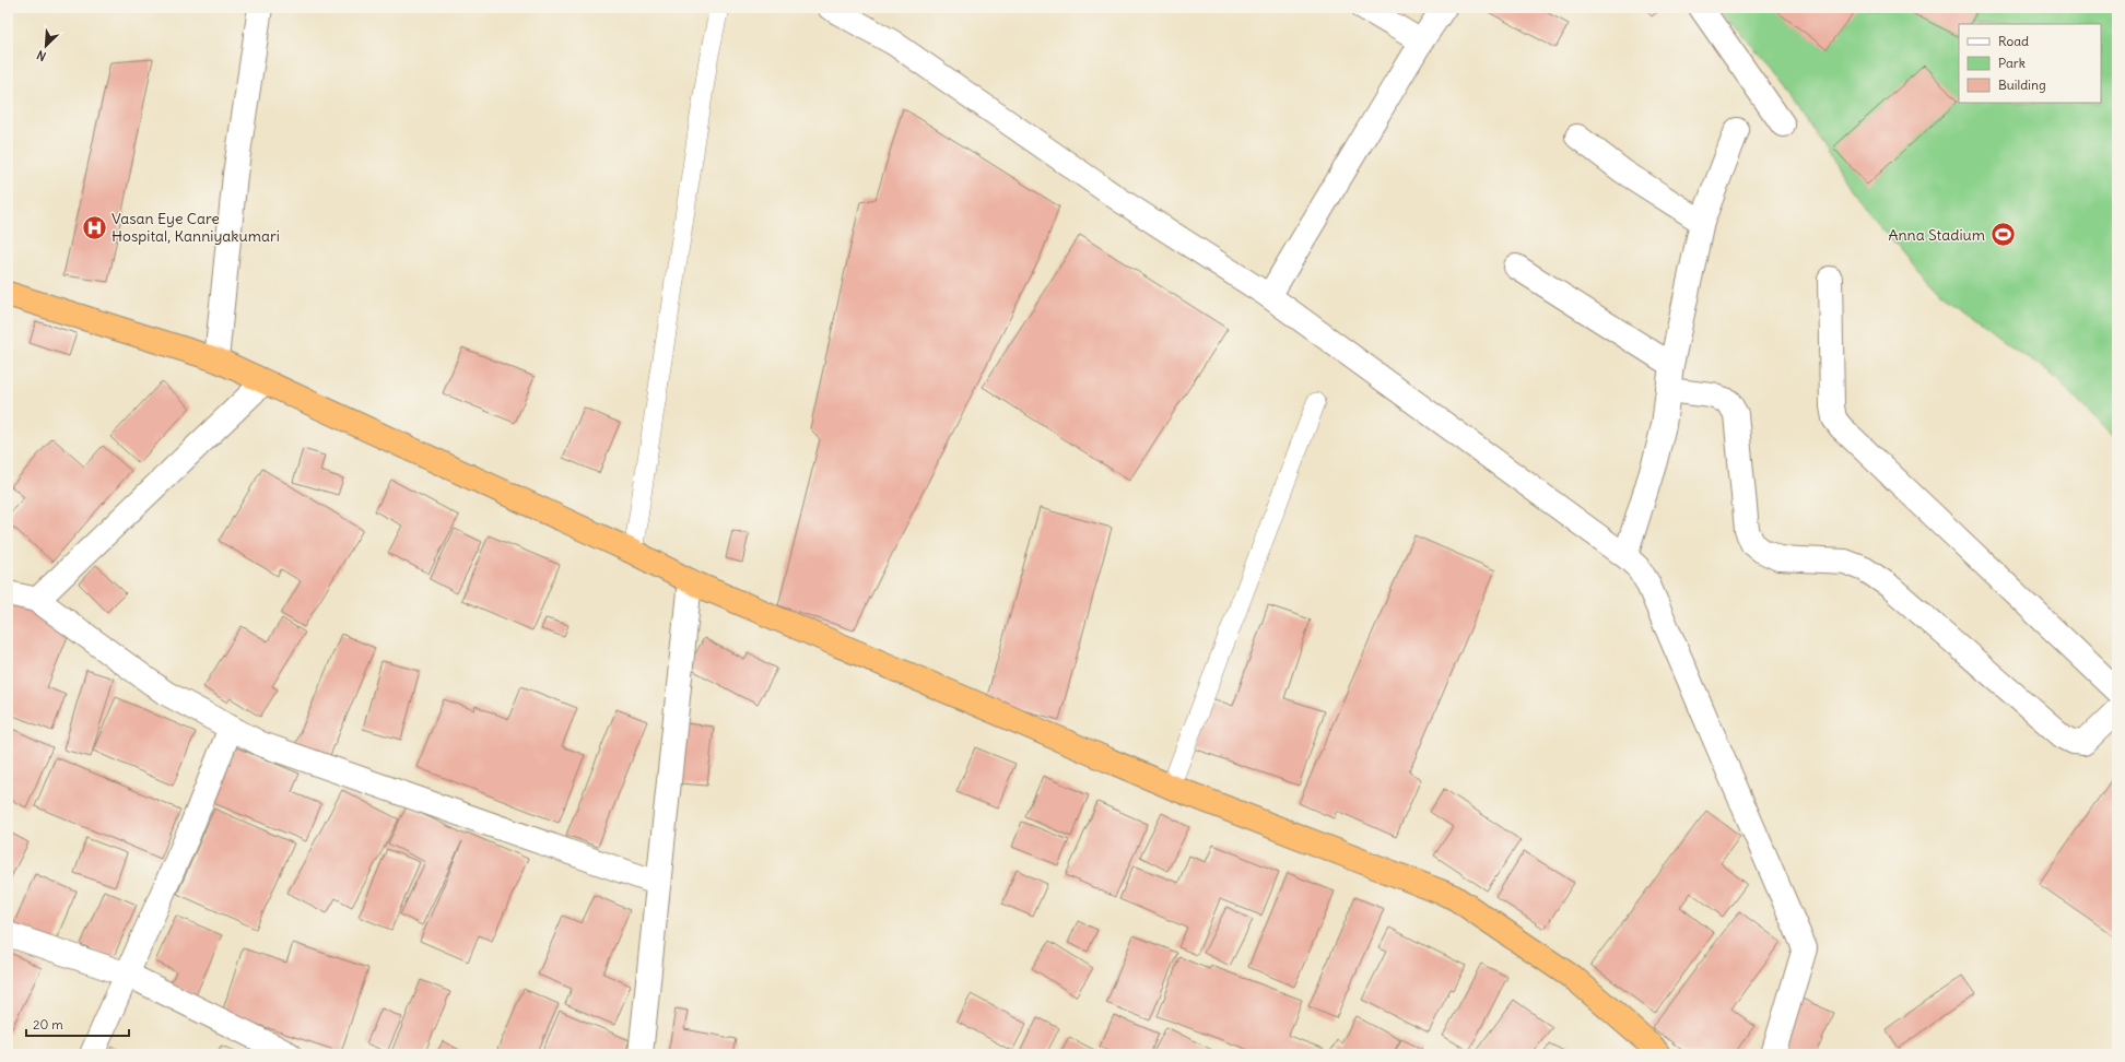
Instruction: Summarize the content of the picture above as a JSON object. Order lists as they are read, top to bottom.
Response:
{
  "places": {
    "hospital": ["Vasan Eye Care Hospital, Kanniyakumari"],
    "sports": ["Anna Stadium"]
  },
  "legend": ["Road", "Park", "Building"],
  "scale_bar": "20 m",
  "north": "bottom left"
}
